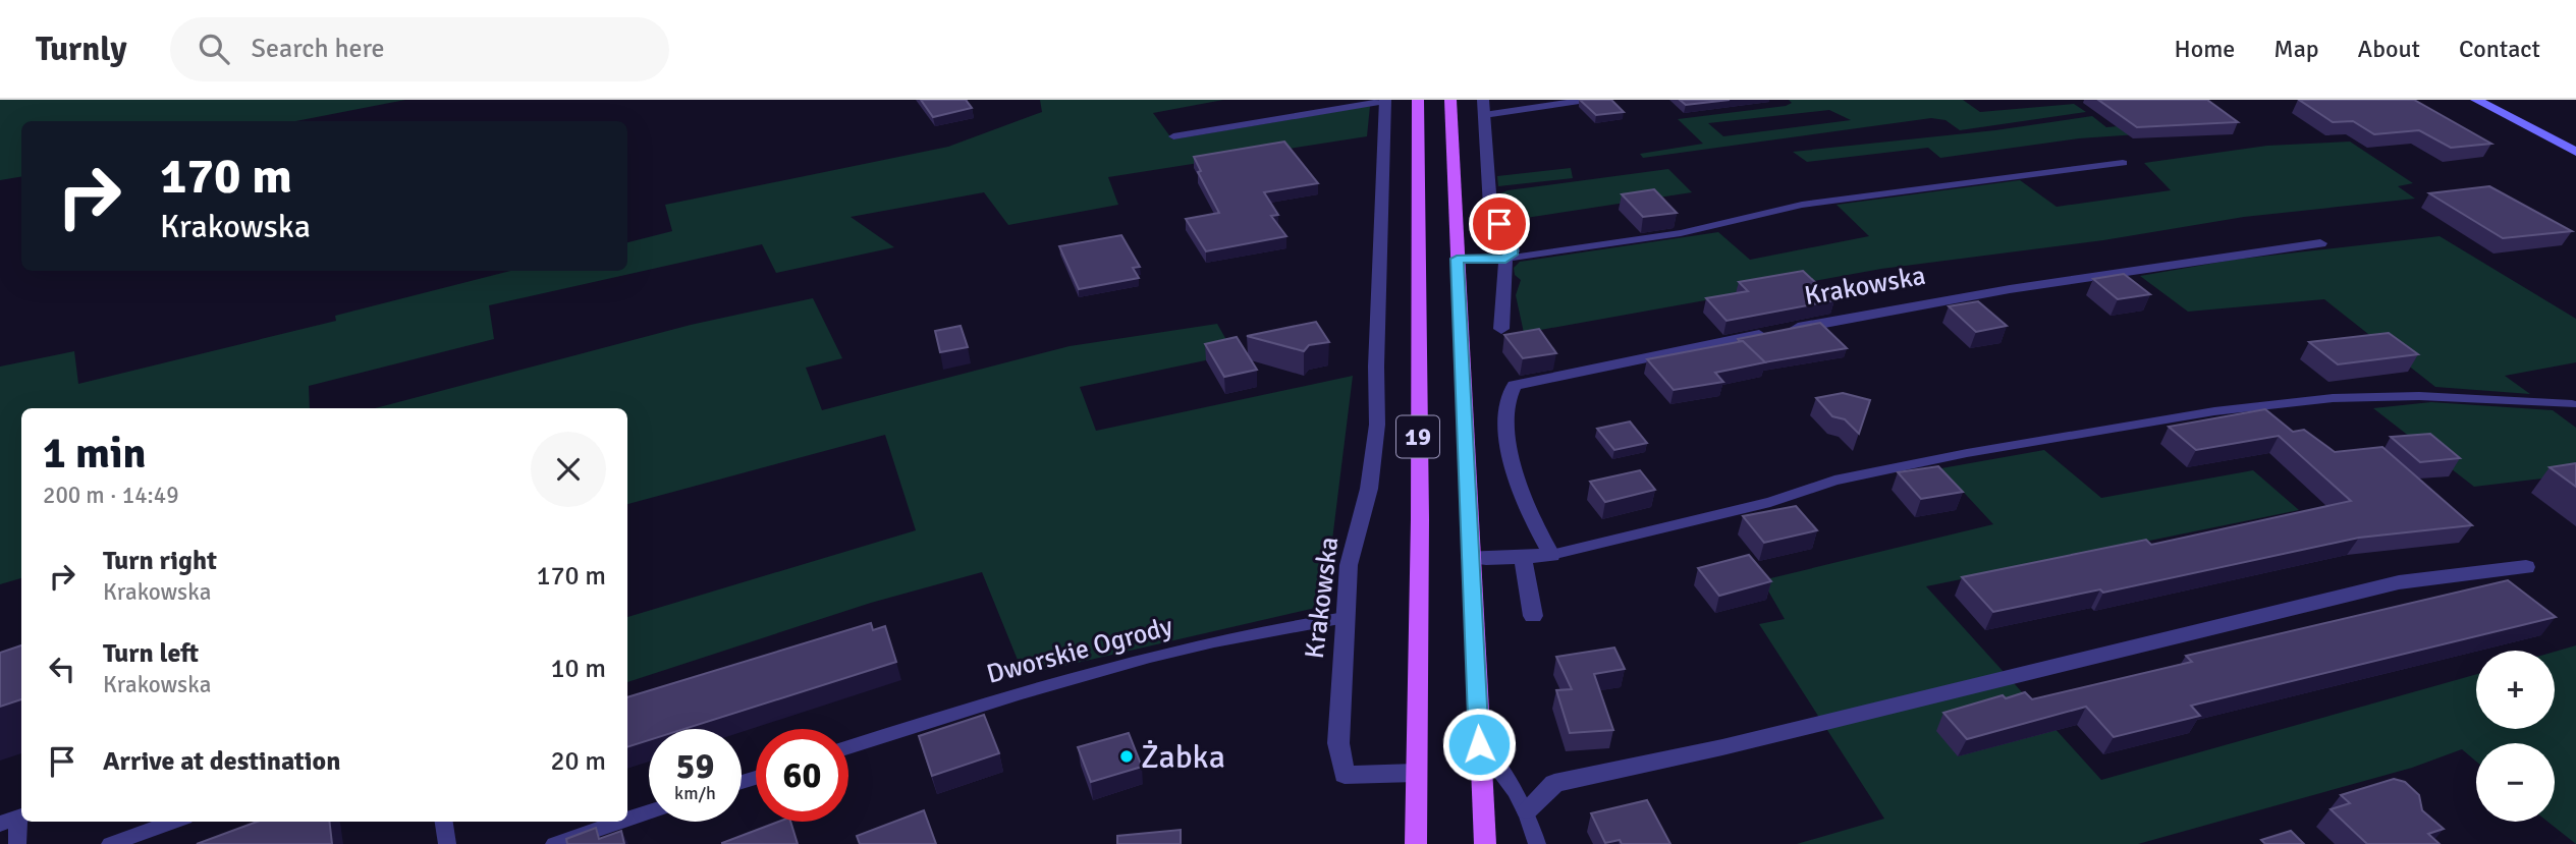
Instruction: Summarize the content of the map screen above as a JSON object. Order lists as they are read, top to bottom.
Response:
{
  "streets": {
    "main road": ["19"],
    "street": ["Krakowska"],
    "lane": ["Dworskie Ogrody"]
  },
  "crossings": [
    ["Krakowska", "19"],
    ["Krakowska", "Dworskie Ogrody"]
  ],
  "places": ["Żabka"],
  "page": {
    "header": "Turnly",
    "search": "Search here",
    "nav": [
      "Home",
      "Map",
      "About",
      "Contact"
    ],
    "turn": ["170 m", "Krakowska"],
    "heading": ["1 min", "200 m · 14:49"],
    "list": [
      {
        "name": "Turn right",
        "note": "Krakowska",
        "value": "170 m"
      },
      {
        "name": "Turn left",
        "note": "Krakowska",
        "value": "10 m"
      },
      {
        "name": "Arrive at destination",
        "value": "20 m"
      }
    ],
    "map_buttons": ["+", "−"],
    "speed": "59 km/h",
    "limit": "60"
  }
}
